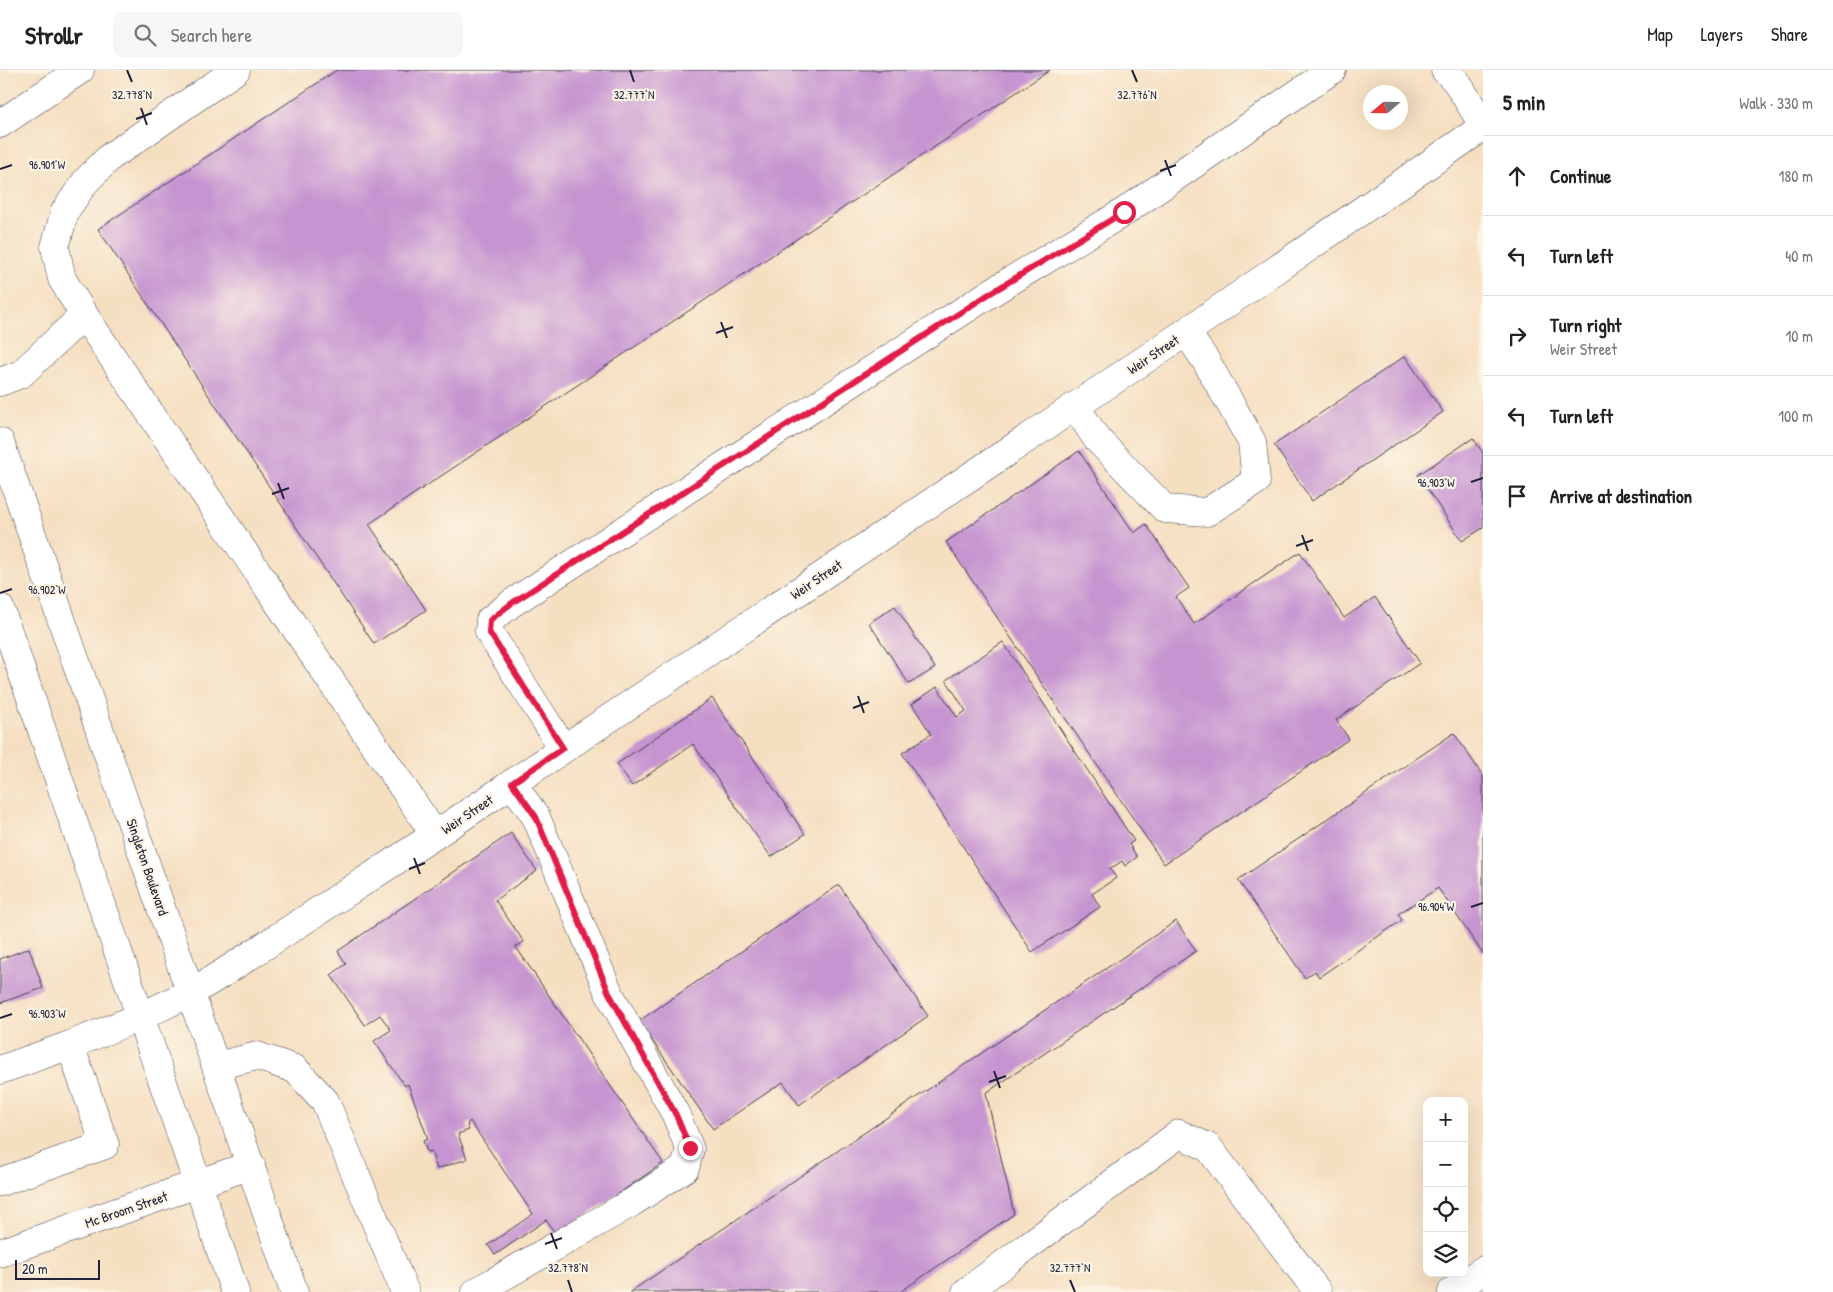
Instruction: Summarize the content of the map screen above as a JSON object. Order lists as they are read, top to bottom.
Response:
{
  "streets": {
    "street": ["Weir Street", "Singleton Boulevard", "Mc Broom Street"]
  },
  "crossings": [
    ["Weir Street", "Singleton Boulevard"],
    ["Singleton Boulevard", "Mc Broom Street"]
  ],
  "scale_bar": "20 m",
  "north": "left",
  "page": {
    "header": "Strollr",
    "search": "Search here",
    "nav": ["Map", "Layers", "Share"],
    "heading": ["5 min", "Walk · 330 m"],
    "list": [
      ["Continue", "180 m"],
      ["Turn left", "40 m"],
      ["Turn right", "Weir Street", "10 m"],
      ["Turn left", "100 m"],
      "Arrive at destination"
    ],
    "map_buttons": ["+", "−"],
    "scale": "20 m"
  },
  "coordinates": [
    "32.778°N",
    "32.777°N",
    "32.776°N",
    "96.901°W",
    "96.903°W",
    "96.902°W",
    "96.904°W"
  ]
}
